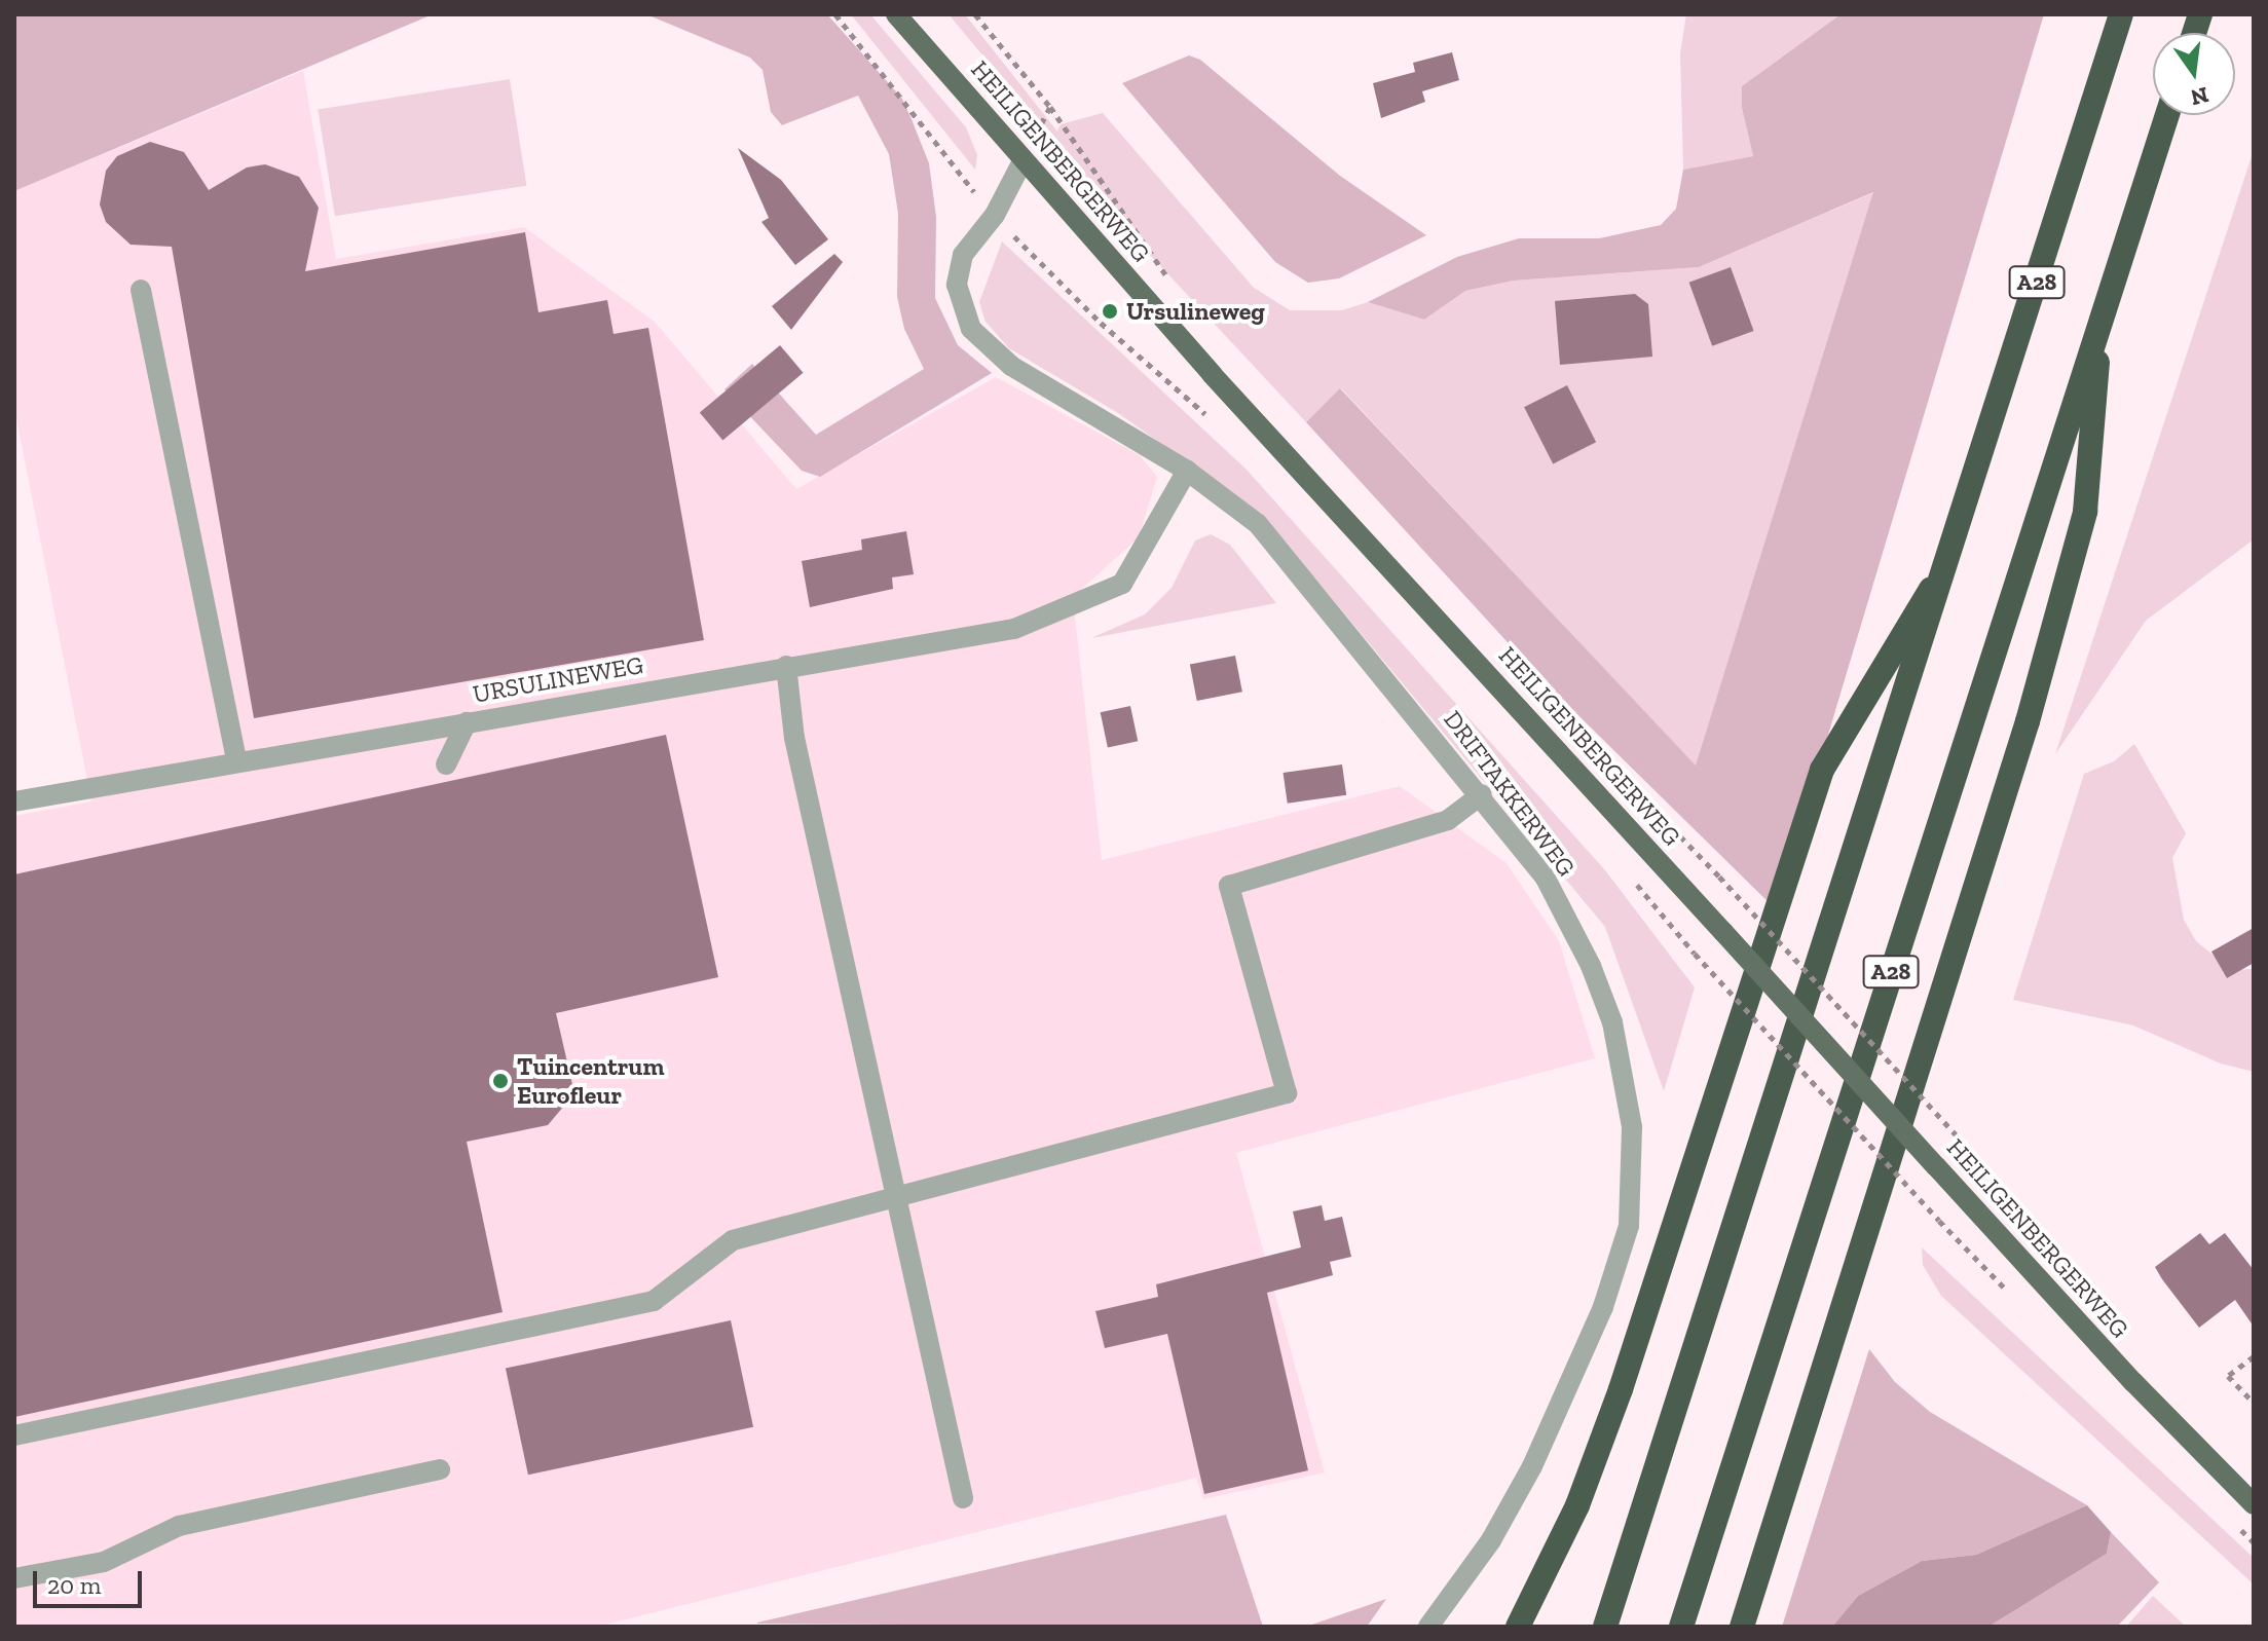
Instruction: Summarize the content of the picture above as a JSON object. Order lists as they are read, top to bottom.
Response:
{
  "streets": {
    "highway": ["A28"],
    "main road": ["HEILIGENBERGERWEG"],
    "street": ["URSULINEWEG", "DRIFTAKKERWEG"]
  },
  "crossings": [
    ["HEILIGENBERGERWEG", "DRIFTAKKERWEG"],
    ["URSULINEWEG", "DRIFTAKKERWEG"]
  ],
  "places": ["Ursulineweg", "Tuincentrum Eurofleur"],
  "scale_bar": "20 m",
  "north": "bottom"
}
